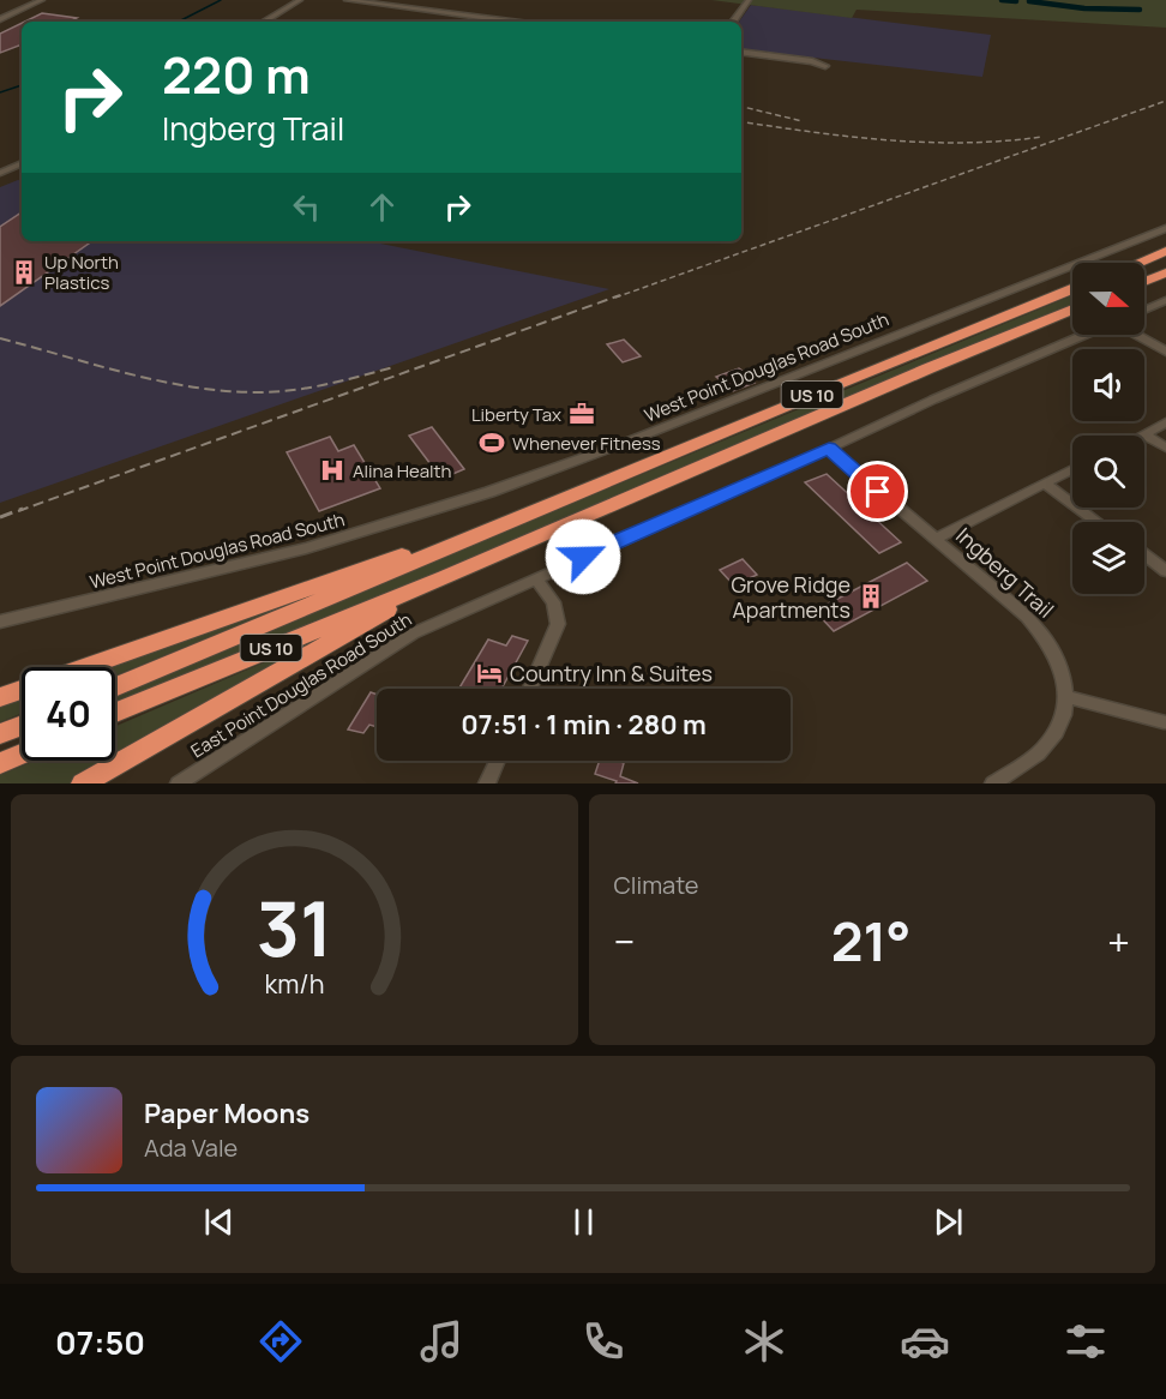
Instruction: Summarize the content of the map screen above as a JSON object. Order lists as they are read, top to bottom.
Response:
{
  "streets": {
    "highway": ["US 10"],
    "street": ["West Point Douglas Road South", "Ingberg Trail", "East Point Douglas Road South"]
  },
  "crossings": [
    ["Ingberg Trail", "East Point Douglas Road South"]
  ],
  "places": {
    "building": ["Up North Plastics", "Grove Ridge Apartments"],
    "office": ["Liberty Tax"],
    "sports": ["Whenever Fitness"],
    "hospital": ["Alina Health"],
    "hotel": ["Country Inn & Suites"]
  },
  "north": "right",
  "page": {
    "turn": ["220 m", "Ingberg Trail"],
    "limit": "40",
    "trip": "07:51 · 1 min · 280 m",
    "tile": "Climate",
    "heat": ["−", "21°", "+"],
    "song": ["Paper Moons", "Ada Vale"],
    "tabs": "07:50",
    "gauge": ["31", "km/h"]
  }
}
